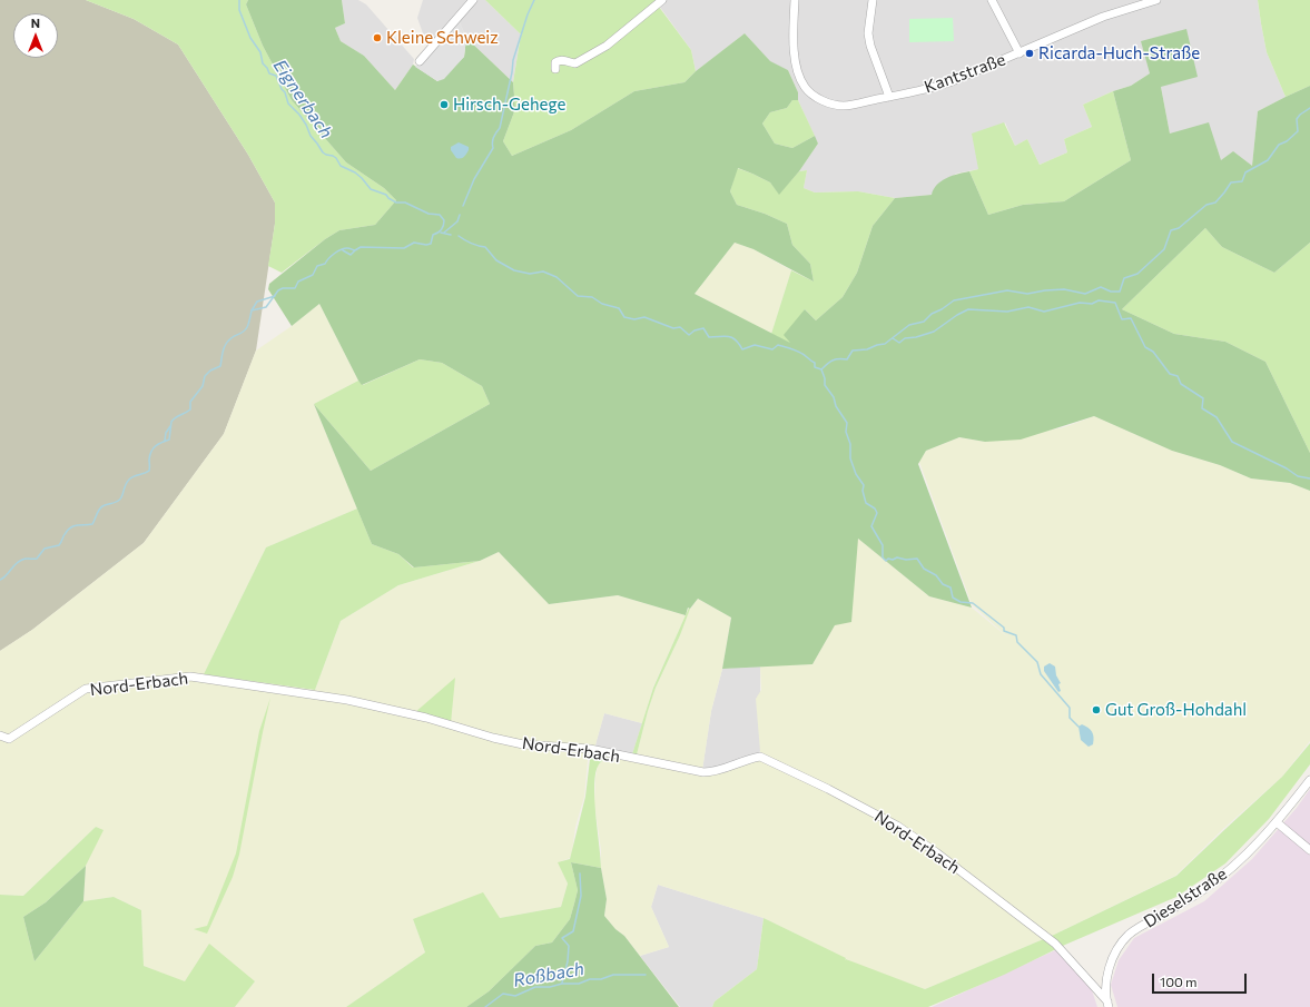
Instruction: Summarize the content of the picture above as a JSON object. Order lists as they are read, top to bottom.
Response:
{
  "streets": {
    "street": ["Kantstraße", "Nord-Erbach", "Dieselstraße"]
  },
  "crossings": [
    ["Nord-Erbach", "Dieselstraße"]
  ],
  "water": ["Eignerbach", "Roßbach"],
  "places": [
    "Kleine Schweiz",
    "Ricarda-Huch-Straße",
    "Hirsch-Gehege",
    "Gut Groß-Hohdahl"
  ],
  "scale_bar": "100 m",
  "north": "top"
}
